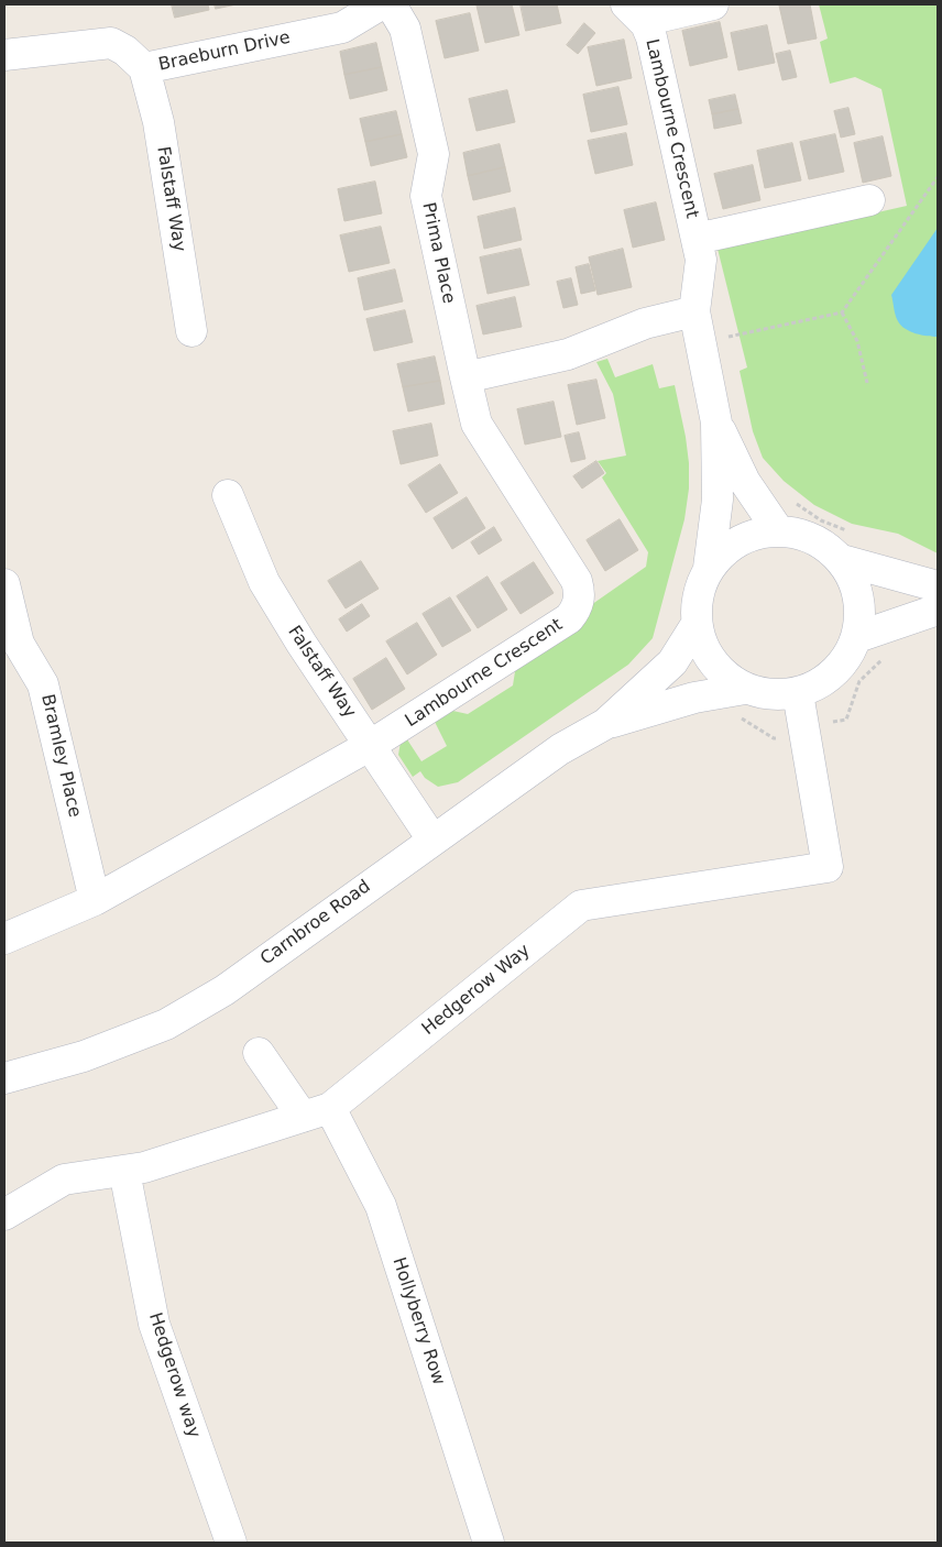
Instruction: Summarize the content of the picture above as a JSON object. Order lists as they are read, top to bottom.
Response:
{
  "streets": {
    "street": [
      "Braeburn Drive",
      "Lambourne Crescent",
      "Falstaff Way",
      "Prima Place",
      "Bramley Place",
      "Carnbroe Road",
      "Hedgerow Way",
      "Hollyberry Row",
      "Hedgerow way"
    ]
  },
  "crossings": [
    ["Braeburn Drive", "Falstaff Way"],
    ["Lambourne Crescent", "Falstaff Way"],
    ["Lambourne Crescent", "Prima Place"],
    ["Lambourne Crescent", "Bramley Place"],
    ["Lambourne Crescent", "Carnbroe Road"],
    ["Falstaff Way", "Carnbroe Road"],
    ["Hedgerow Way", "Hollyberry Row"],
    ["Hedgerow Way", "Hedgerow way"]
  ]
}
